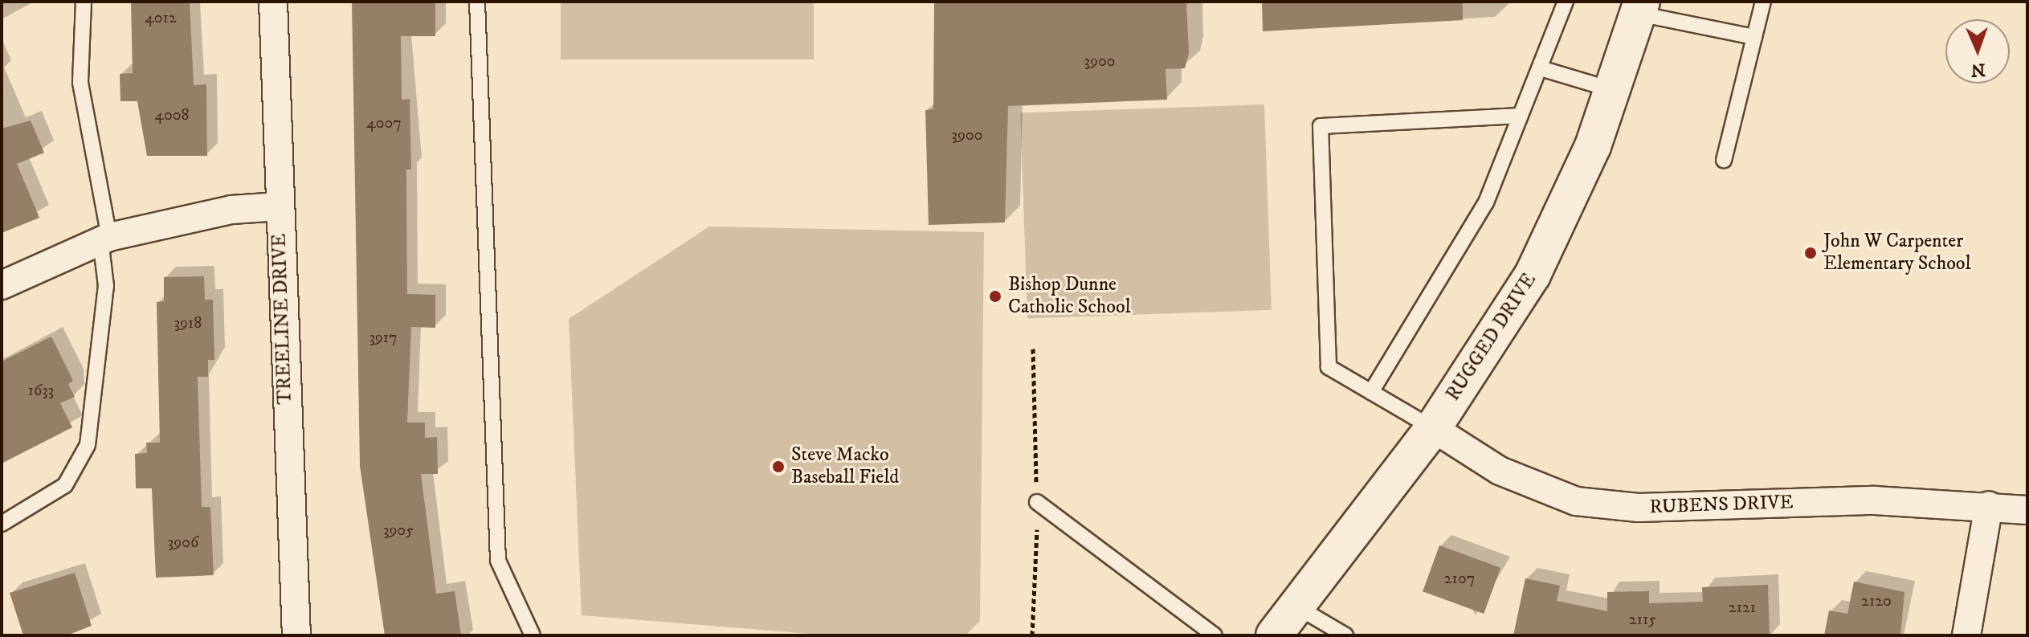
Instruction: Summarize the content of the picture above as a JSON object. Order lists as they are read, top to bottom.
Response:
{
  "streets": {
    "street": ["TREELINE DRIVE", "RUGGED DRIVE", "RUBENS DRIVE"]
  },
  "crossings": [
    ["RUGGED DRIVE", "RUBENS DRIVE"]
  ],
  "places": ["John W Carpenter Elementary School", "Bishop Dunne Catholic School", "Steve Macko Baseball Field"],
  "house_numbers": [
    "4012",
    "3900",
    "4008",
    "4007",
    "3900",
    "3918",
    "3917",
    "1633",
    "3905",
    "3906",
    "2107",
    "2120",
    "2121",
    "2115"
  ],
  "north": "bottom"
}
